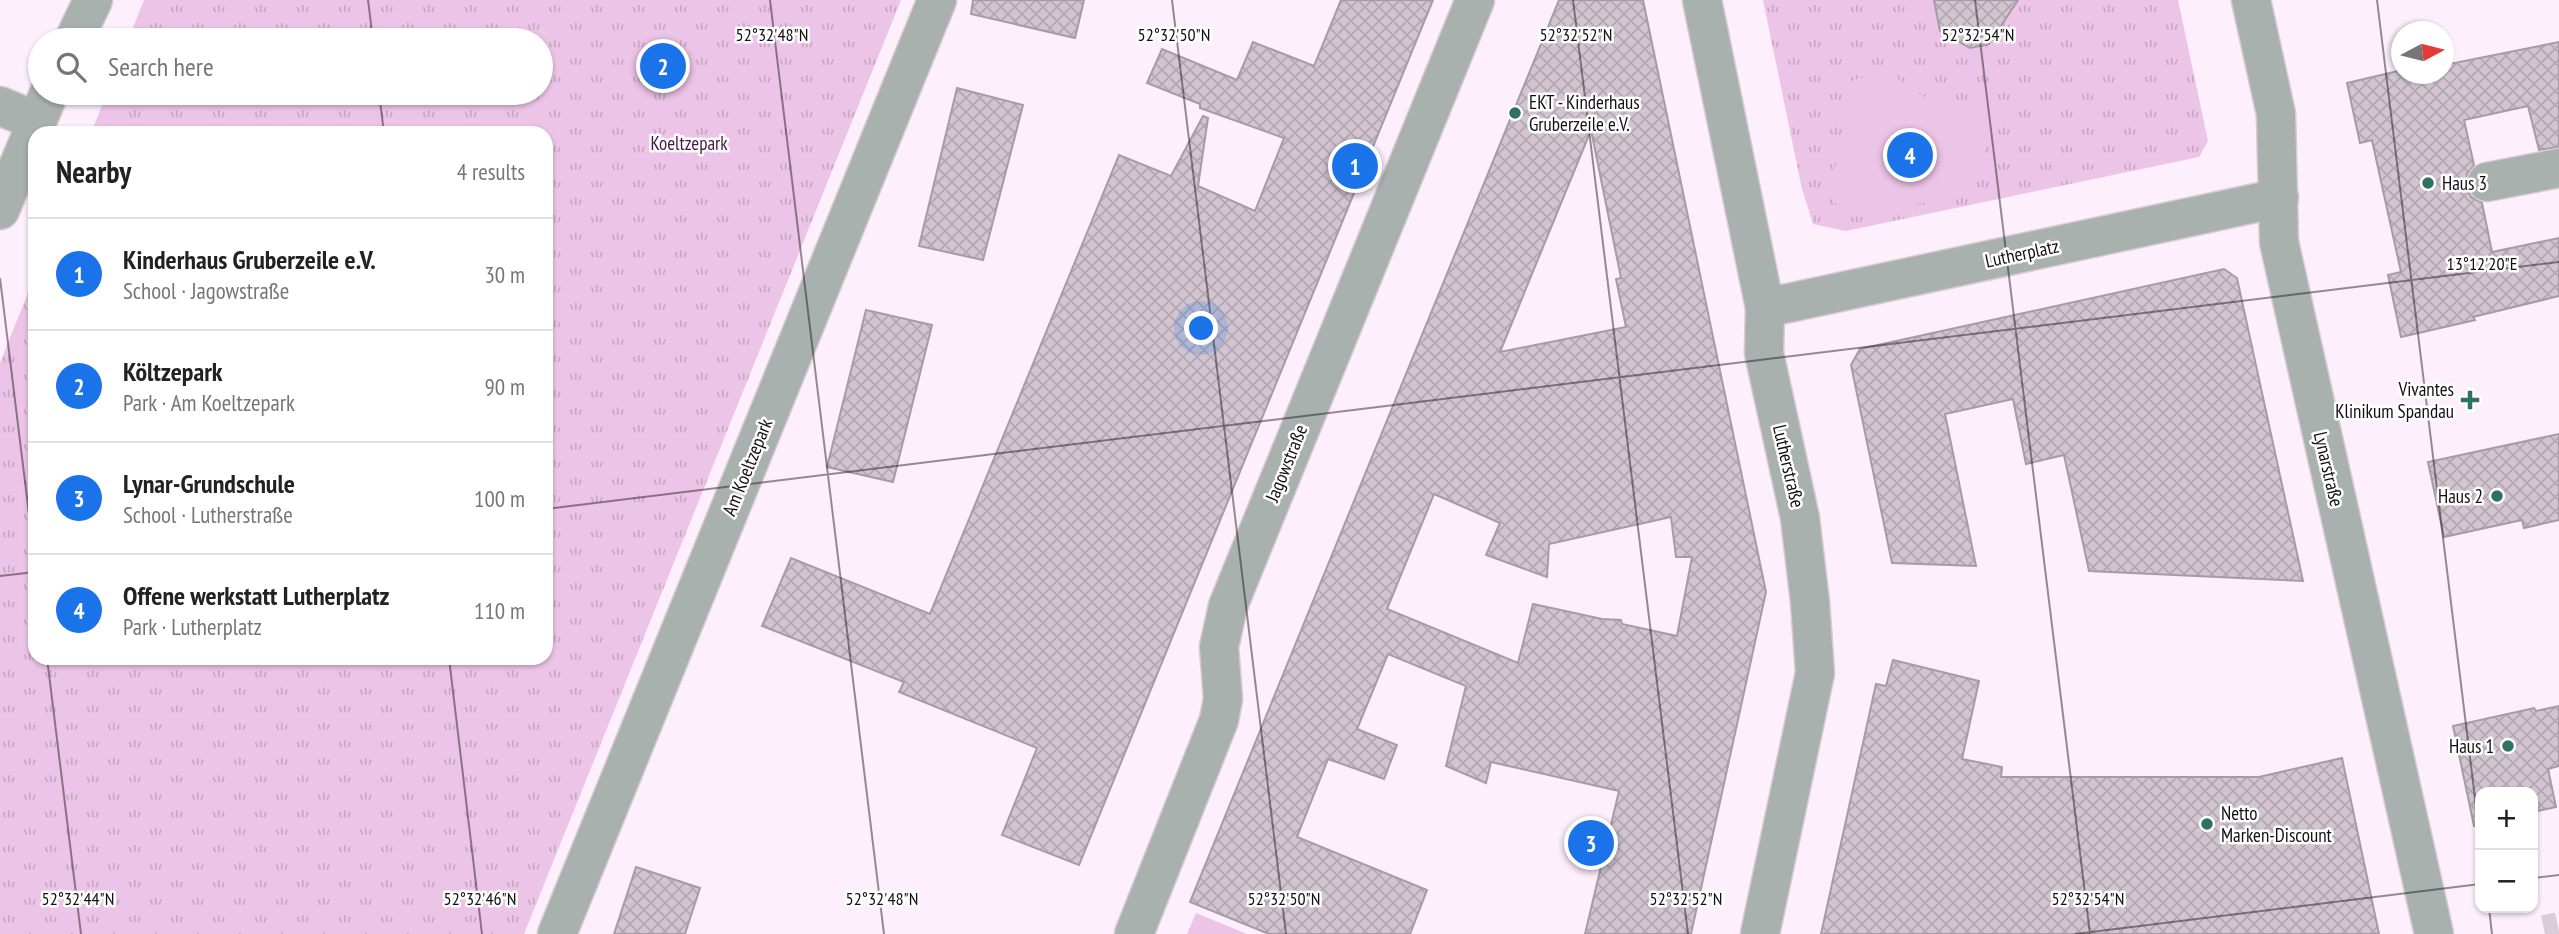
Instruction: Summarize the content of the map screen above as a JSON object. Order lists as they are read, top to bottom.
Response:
{
  "streets": {
    "street": [
      "Lutherplatz",
      "Jagowstraße",
      "Lutherstraße",
      "Am Koeltzepark",
      "Lynarstraße"
    ]
  },
  "crossings": [
    ["Lutherplatz", "Lutherstraße"],
    ["Lutherplatz", "Lynarstraße"]
  ],
  "parks": ["Koeltzepark"],
  "places": {
    "other": [
      "EKT - Kinderhaus Gruberzeile e.V.",
      "Haus 3",
      "Haus 2",
      "Haus 1",
      "Netto Marken-Discount"
    ],
    "health": ["Vivantes Klinikum Spandau"]
  },
  "north": "right",
  "page": {
    "search": "Search here",
    "pins": [
      "2",
      "4",
      "1",
      "3"
    ],
    "heading": ["Nearby", "4 results"],
    "list": [
      {
        "mark": "1",
        "name": "Kinderhaus Gruberzeile e.V.",
        "note": "School · Jagowstraße",
        "value": "30 m"
      },
      {
        "mark": "2",
        "name": "Költzepark",
        "note": "Park · Am Koeltzepark",
        "value": "90 m"
      },
      {
        "mark": "3",
        "name": "Lynar-Grundschule",
        "note": "School · Lutherstraße",
        "value": "100 m"
      },
      {
        "mark": "4",
        "name": "Offene werkstatt Lutherplatz",
        "note": "Park · Lutherplatz",
        "value": "110 m"
      }
    ],
    "map_buttons": ["+", "−"]
  },
  "coordinates": [
    "52°32'48\"N",
    "52°32'50\"N",
    "52°32'52\"N",
    "52°32'54\"N",
    "13°12'20\"E",
    "52°32'44\"N",
    "52°32'46\"N"
  ]
}
